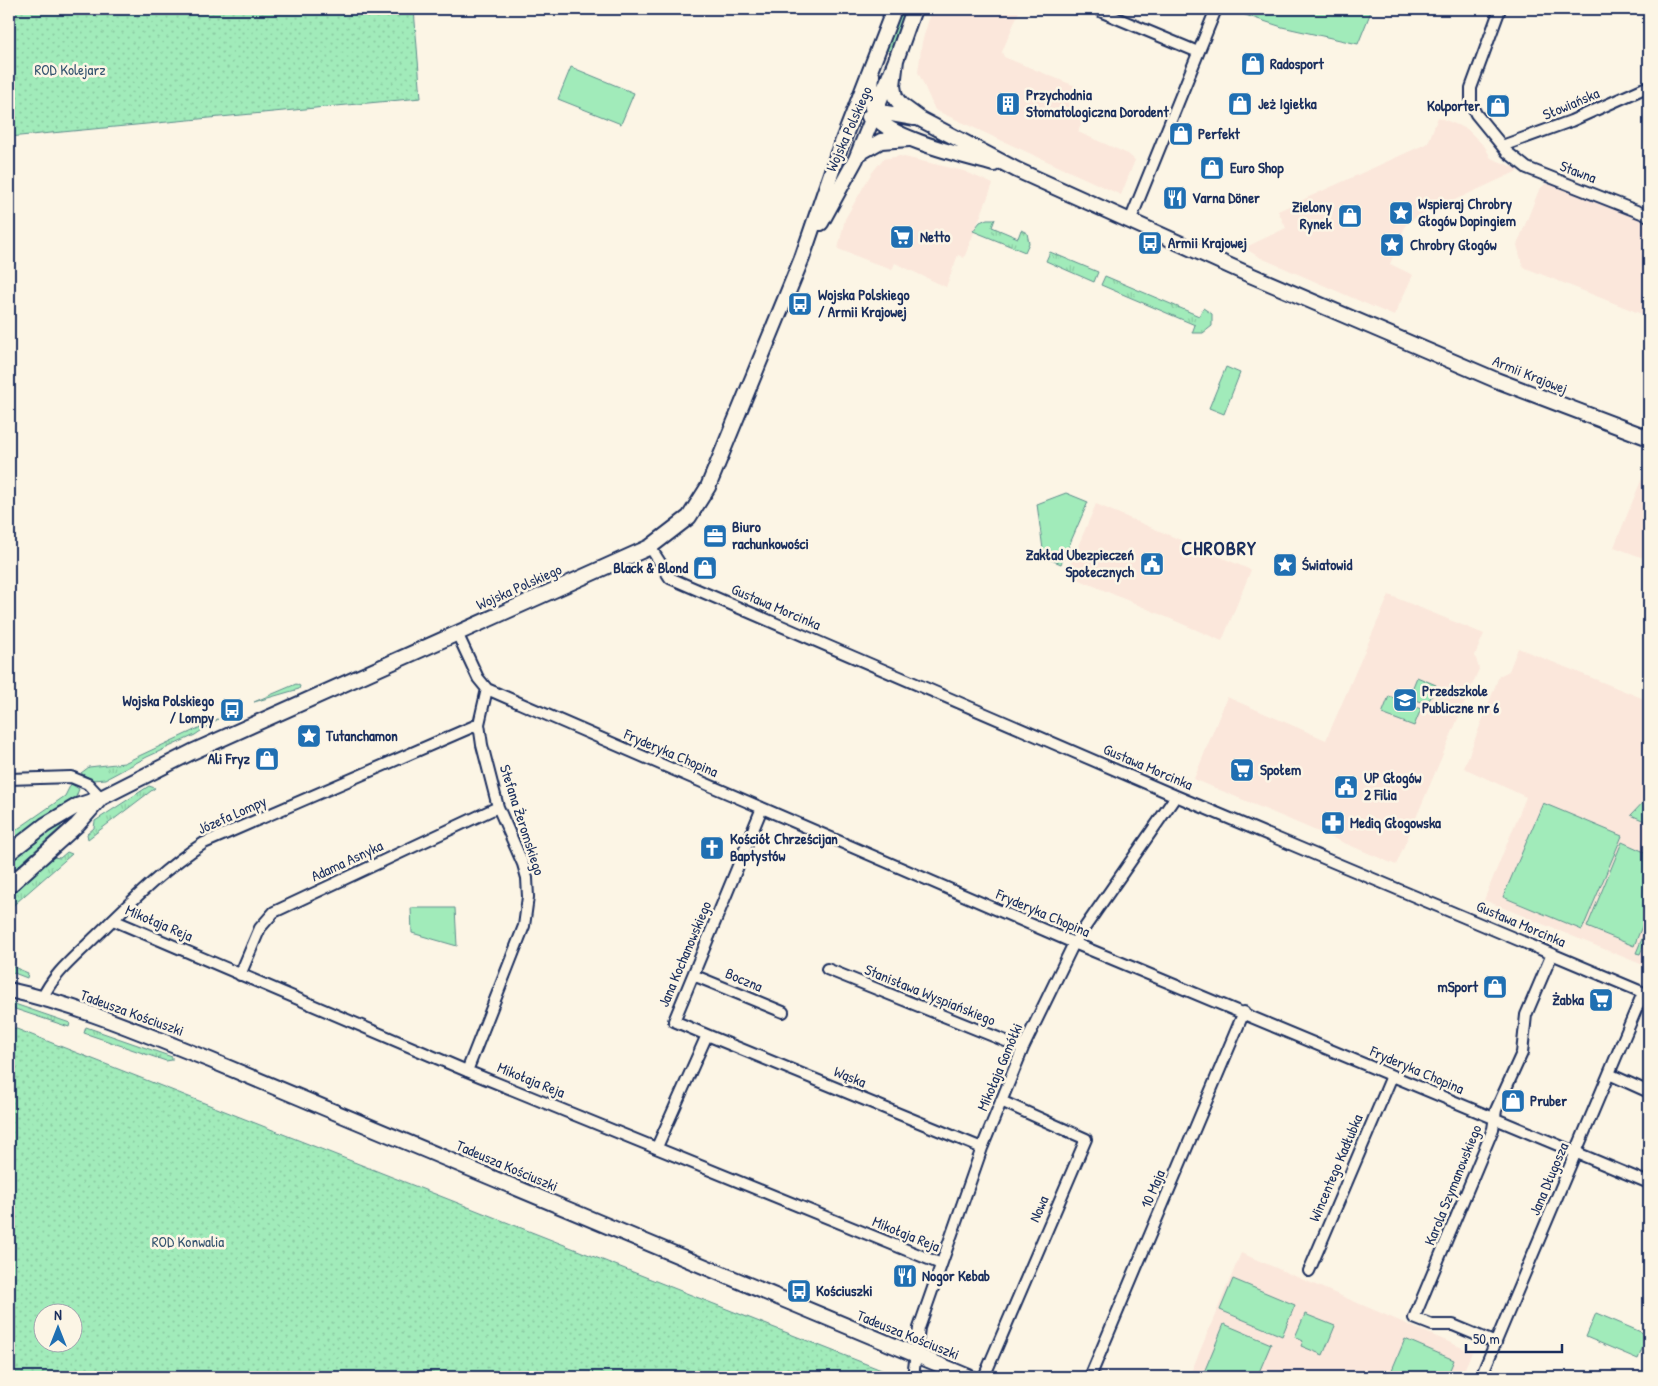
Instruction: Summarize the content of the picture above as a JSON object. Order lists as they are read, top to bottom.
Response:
{
  "streets": {
    "street": [
      "Słowiańska",
      "Wojska Polskiego",
      "Stawna",
      "Armii Krajowej",
      "Gustawa Morcinka",
      "Fryderyka Chopina",
      "Józefa Lompy",
      "Stefana Żeromskiego",
      "Adama Asnyka",
      "Mikołaja Reja",
      "Jana Kochanowskiego",
      "Boczna",
      "Stanisława Wyspiańskiego",
      "Tadeusza Kościuszki",
      "Mikołaja Gomółki",
      "Wąska",
      "Wincentego Kadłubka",
      "Jana Długosza",
      "Karola Szymanowskiego",
      "10 Maja",
      "Nowa"
    ]
  },
  "crossings": [
    ["Słowiańska", "Stawna"],
    ["Wojska Polskiego", "Armii Krajowej"],
    ["Wojska Polskiego", "Gustawa Morcinka"],
    ["Gustawa Morcinka", "Mikołaja Gomółki"],
    ["Gustawa Morcinka", "Jana Długosza"],
    ["Gustawa Morcinka", "Karola Szymanowskiego"],
    ["Fryderyka Chopina", "Stefana Żeromskiego"],
    ["Fryderyka Chopina", "Jana Kochanowskiego"],
    ["Fryderyka Chopina", "Mikołaja Gomółki"],
    ["Fryderyka Chopina", "Wincentego Kadłubka"],
    ["Fryderyka Chopina", "Jana Długosza"],
    ["Fryderyka Chopina", "Karola Szymanowskiego"],
    ["Fryderyka Chopina", "10 Maja"],
    ["Józefa Lompy", "Stefana Żeromskiego"],
    ["Józefa Lompy", "Mikołaja Reja"],
    ["Józefa Lompy", "Tadeusza Kościuszki"],
    ["Stefana Żeromskiego", "Adama Asnyka"],
    ["Stefana Żeromskiego", "Mikołaja Reja"],
    ["Adama Asnyka", "Mikołaja Reja"],
    ["Mikołaja Reja", "Mikołaja Gomółki"],
    ["Jana Kochanowskiego", "Boczna"],
    ["Jana Kochanowskiego", "Wąska"],
    ["Stanisława Wyspiańskiego", "Mikołaja Gomółki"],
    ["Tadeusza Kościuszki", "Mikołaja Gomółki"],
    ["Mikołaja Gomółki", "Wąska"],
    ["Mikołaja Gomółki", "Nowa"],
    ["Jana Długosza", "Karola Szymanowskiego"]
  ],
  "districts": ["CHROBRY"],
  "parks": ["ROD Kolejarz", "ROD Konwalia"],
  "places": {
    "shop": [
      "Radosport",
      "Jeż Igiełka",
      "Kolporter",
      "Perfekt",
      "Euro Shop",
      "Zielony Rynek",
      "Black & Blond",
      "Ali Fryz",
      "mSport",
      "Pruber"
    ],
    "building": ["Przychodnia Stomatologiczna Dorodent"],
    "restaurant": ["Varna Döner", "Nogor Kebab"],
    "place": [
      "Wspieraj Chrobry Głogów Dopingiem",
      "Chrobry Głogów",
      "Światowid",
      "Tutanchamon"
    ],
    "supermarket": ["Netto", "Społem", "Żabka"],
    "bus stop": [
      "Armii Krajowej",
      "Wojska Polskiego / Armii Krajowej",
      "Wojska Polskiego / Lompy",
      "Kościuszki"
    ],
    "office": ["Biuro rachunkowości"],
    "public building": ["Zakład Ubezpieczeń Społecznych", "UP Głogów 2 Filia"],
    "school or university": ["Przedszkole Publiczne nr 6"],
    "pharmacy": ["Mediq Głogowska"],
    "church": ["Kościół Chrześcijan Baptystów"]
  },
  "scale_bar": "50 m",
  "north": "top"
}
